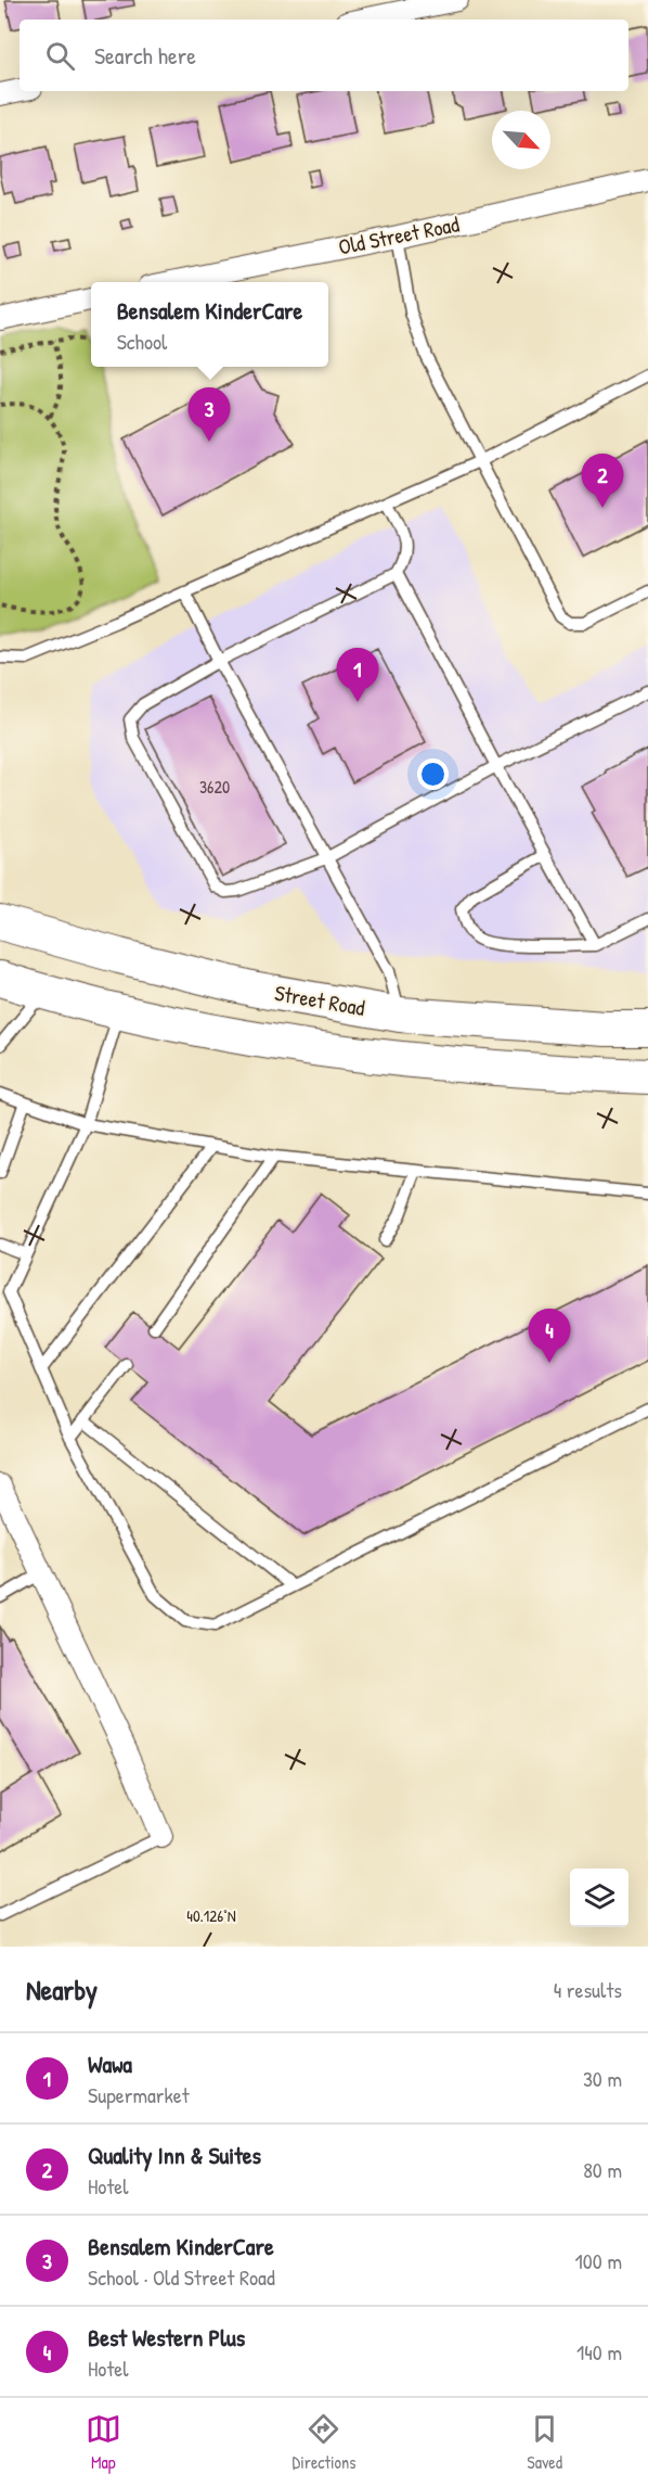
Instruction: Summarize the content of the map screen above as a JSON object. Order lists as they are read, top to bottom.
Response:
{
  "streets": {
    "main road": ["Street Road"],
    "street": ["Old Street Road"]
  },
  "house_numbers": ["3620"],
  "north": "bottom right",
  "page": {
    "search": "Search here",
    "popup": ["Bensalem KinderCare", "School"],
    "pins": [
      "3",
      "2",
      "1",
      "4"
    ],
    "heading": ["Nearby", "4 results"],
    "list": [
      {
        "mark": "1",
        "name": "Wawa",
        "note": "Supermarket",
        "value": "30 m"
      },
      {
        "mark": "2",
        "name": "Quality Inn & Suites",
        "note": "Hotel",
        "value": "80 m"
      },
      {
        "mark": "3",
        "name": "Bensalem KinderCare",
        "note": "School · Old Street Road",
        "value": "100 m"
      },
      {
        "mark": "4",
        "name": "Best Western Plus",
        "note": "Hotel",
        "value": "140 m"
      }
    ],
    "nav": ["Map", "Directions", "Saved"]
  },
  "coordinates": ["40.126°N"]
}
